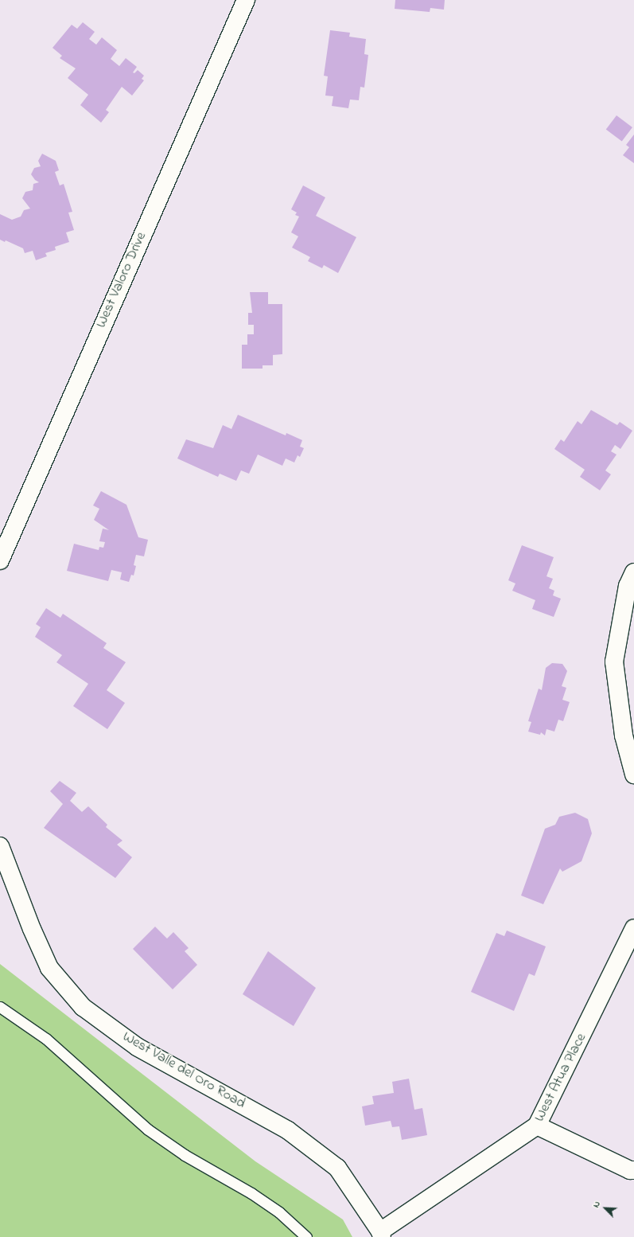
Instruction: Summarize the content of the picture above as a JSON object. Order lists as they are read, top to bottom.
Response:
{
  "streets": {
    "street": ["West Valoro Drive", "West Valle del Oro Road", "West Atua Place"]
  },
  "crossings": [
    ["West Valle del Oro Road", "West Atua Place"]
  ],
  "north": "top left"
}
